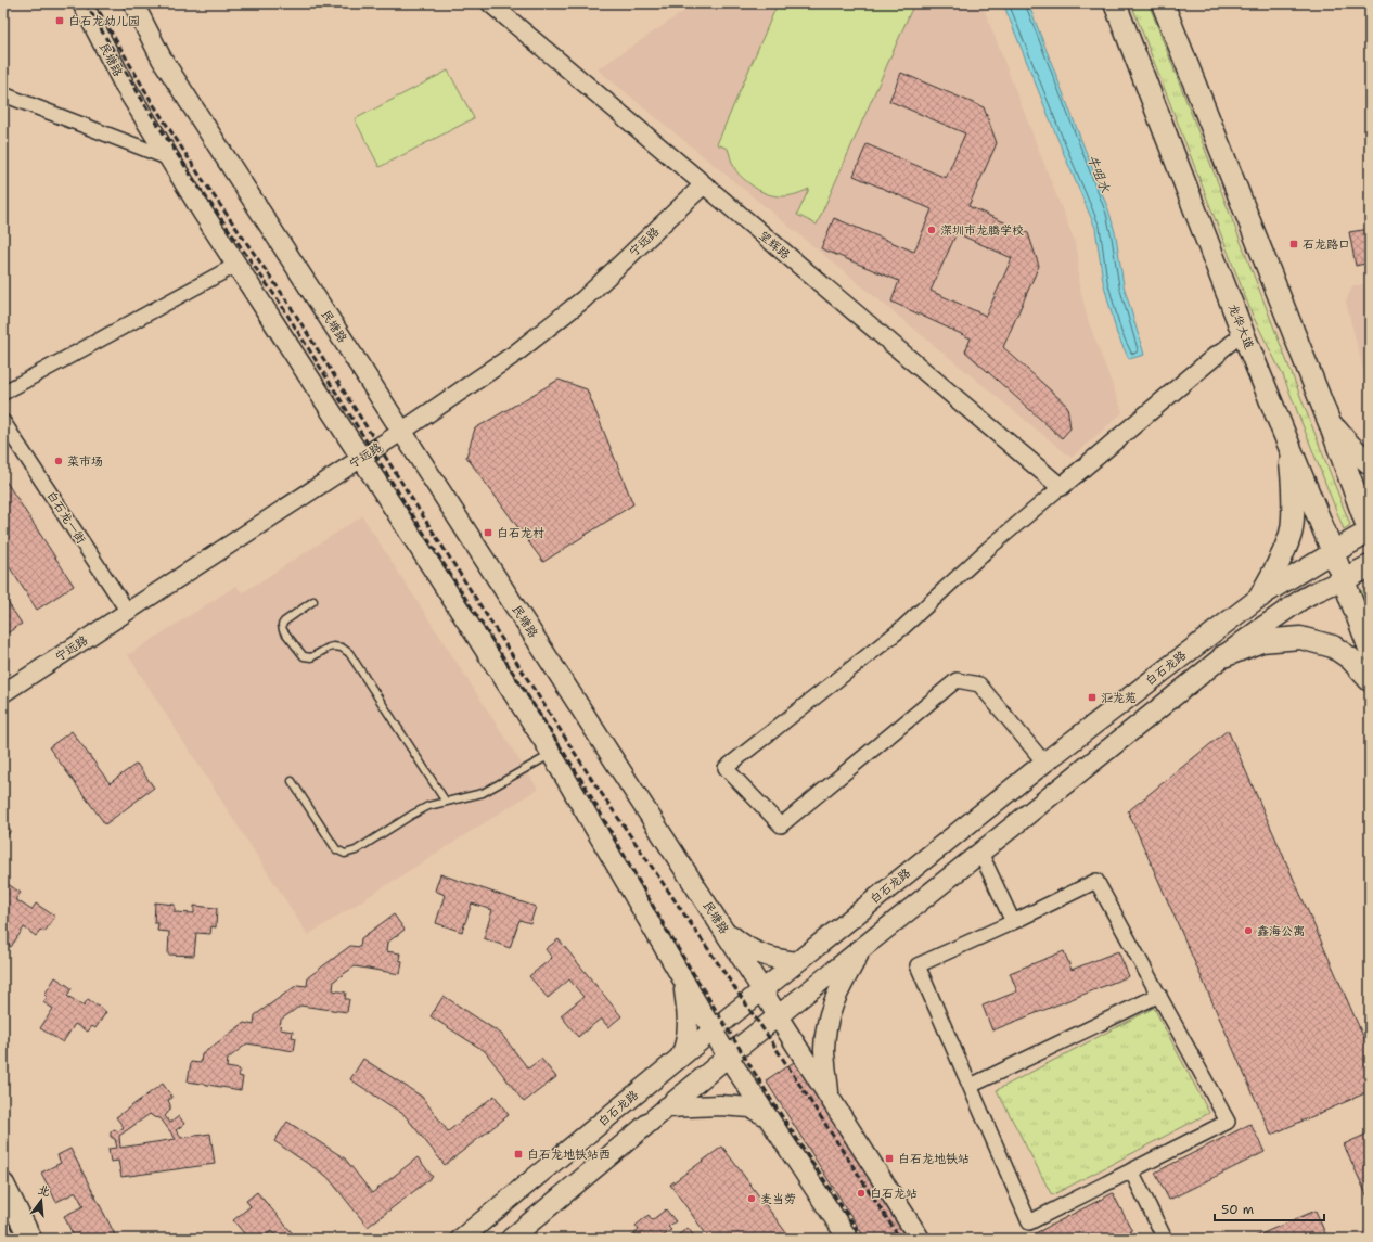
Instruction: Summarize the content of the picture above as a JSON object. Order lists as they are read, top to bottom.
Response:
{
  "streets": {
    "main road": ["民塘路", "龙华大道", "白石龙路"],
    "street": ["宁远路", "望辉路", "白石龙一街"]
  },
  "crossings": [
    ["民塘路", "宁远路"],
    ["民塘路", "白石龙路"],
    ["宁远路", "望辉路"],
    ["宁远路", "白石龙一街"],
    ["龙华大道", "白石龙路"]
  ],
  "water": ["牛咀水"],
  "places": {
    "transit": [
      "白石龙幼儿园",
      "石龙路口",
      "白石龙村",
      "汇龙苑",
      "白石龙地铁站西",
      "白石龙地铁站"
    ],
    "other": [
      "深圳市龙腾学校",
      "菜市场",
      "鑫海公寓",
      "白石龙站",
      "麦当劳"
    ]
  },
  "scale_bar": "50 m",
  "north": "top"
}
